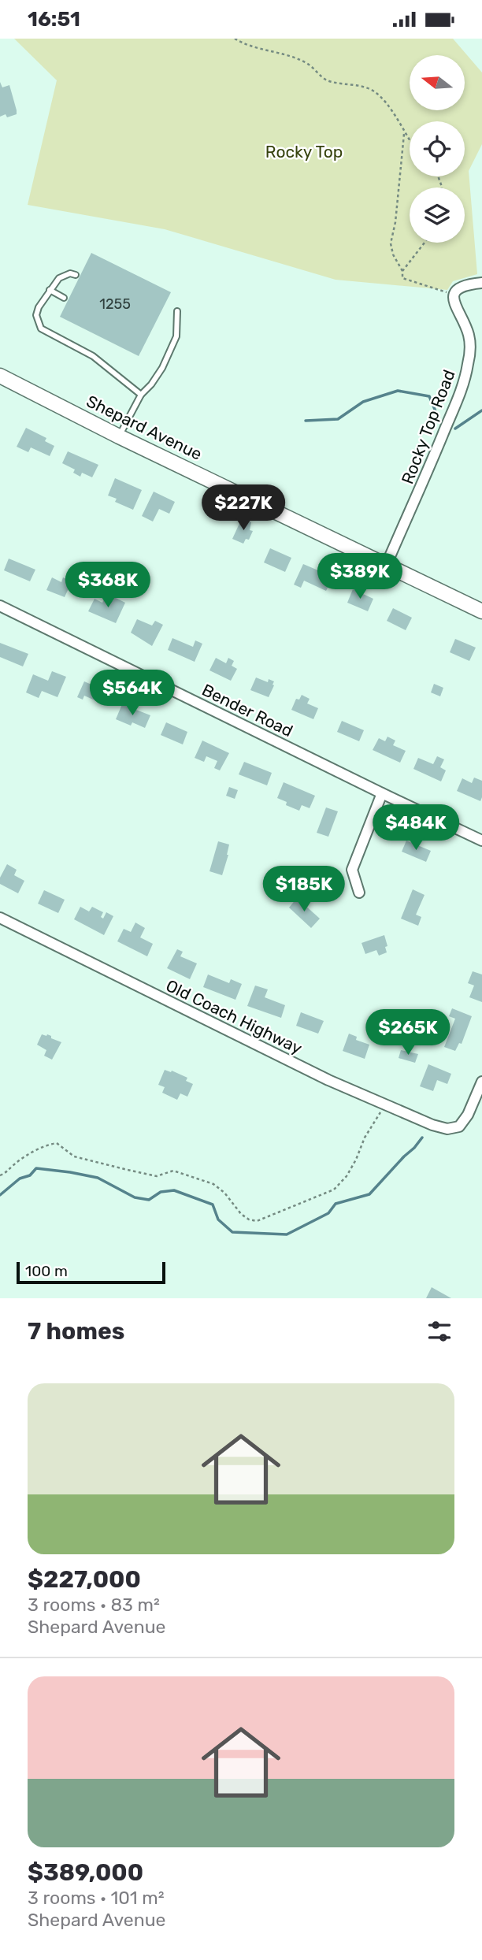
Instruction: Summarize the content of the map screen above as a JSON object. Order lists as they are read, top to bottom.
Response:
{
  "streets": {
    "main road": ["Shepard Avenue"],
    "street": ["Rocky Top Road", "Bender Road", "Old Coach Highway"]
  },
  "crossings": [
    ["Rocky Top Road", "Shepard Avenue"]
  ],
  "parks": ["Rocky Top"],
  "house_numbers": ["1255"],
  "scale_bar": "100 m",
  "north": "left",
  "page": {
    "status": "16:51",
    "price": [
      "$227K",
      "$389K",
      "$368K",
      "$564K",
      "$484K",
      "$185K",
      "$265K"
    ],
    "scale": "100 m",
    "heading": "7 homes",
    "list": [
      {
        "name": "$227,000",
        "note": "3 rooms · 83 m² · Shepard Avenue"
      },
      {
        "name": "$389,000",
        "note": "3 rooms · 101 m² · Shepard Avenue"
      }
    ]
  }
}
